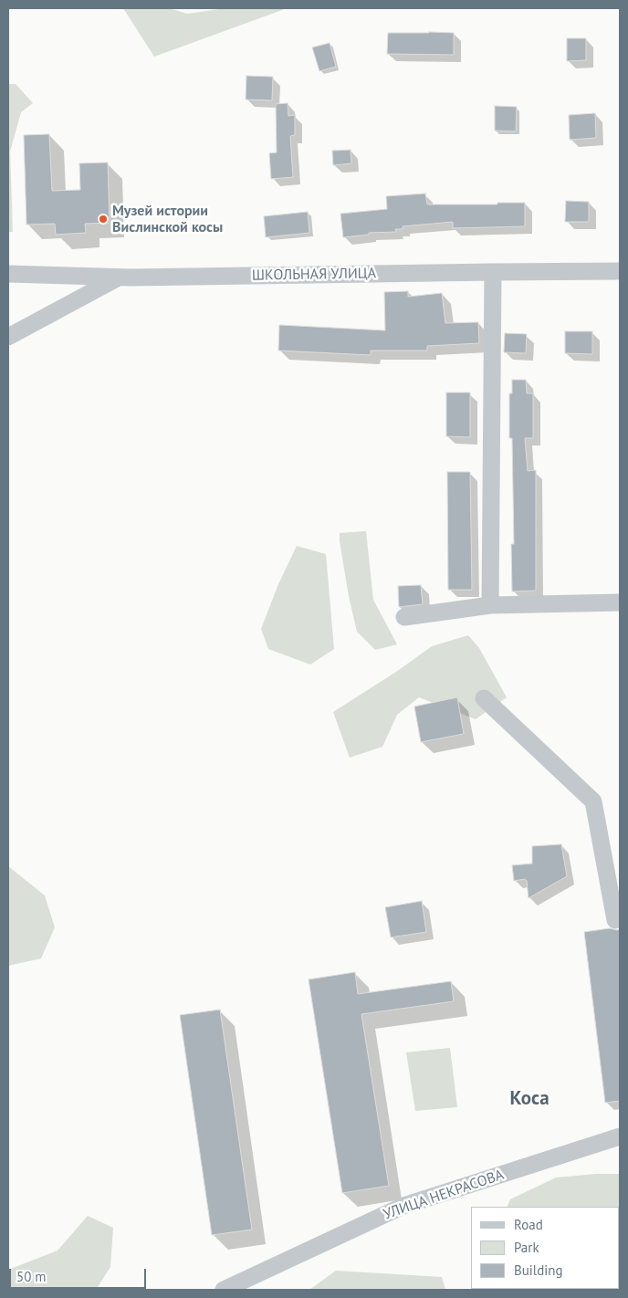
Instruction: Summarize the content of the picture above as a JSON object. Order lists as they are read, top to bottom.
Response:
{
  "streets": {
    "street": ["ШКОЛЬНАЯ УЛИЦА", "УЛИЦА НЕКРАСОВА"]
  },
  "districts": ["Коса"],
  "places": ["Музей истории Вислинской косы"],
  "legend": ["Road", "Park", "Building"],
  "scale_bar": "50 m"
}
